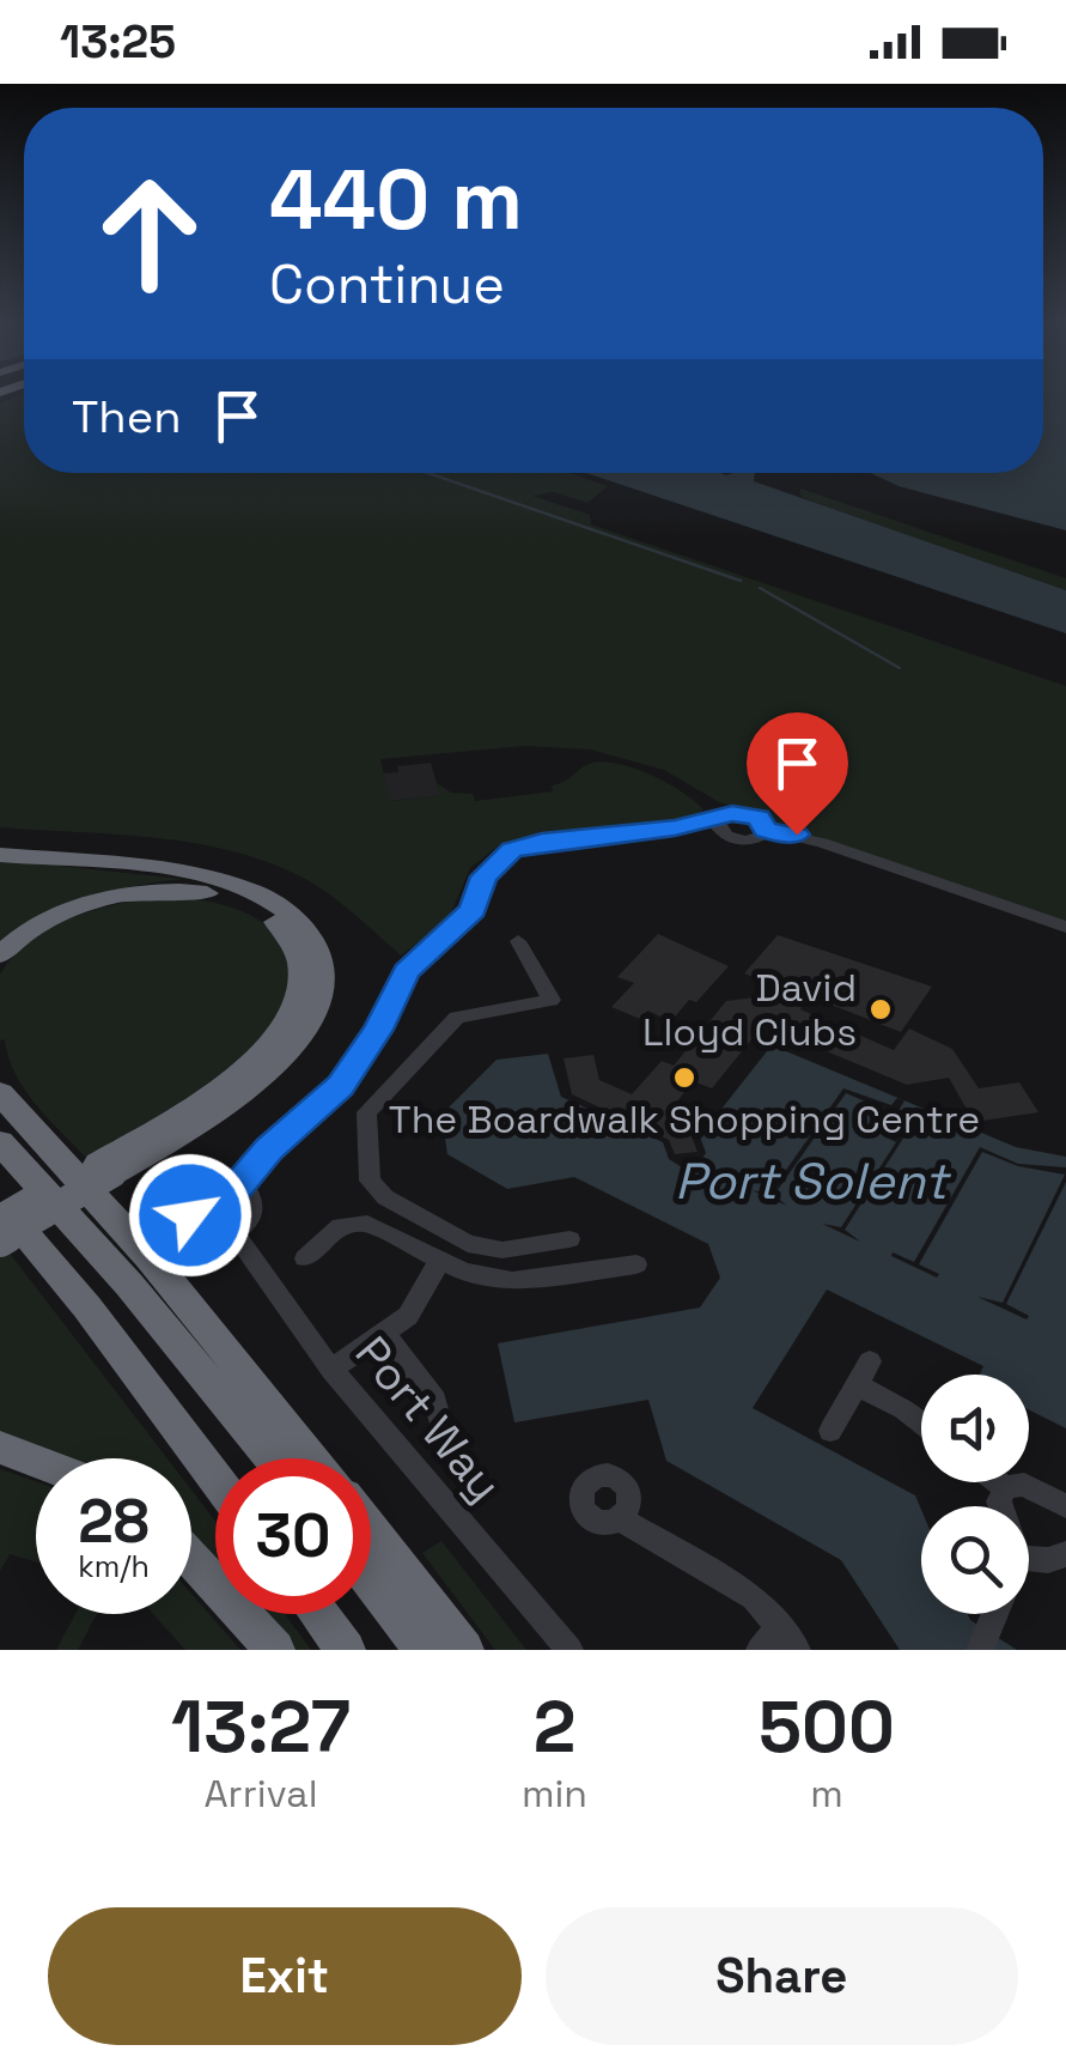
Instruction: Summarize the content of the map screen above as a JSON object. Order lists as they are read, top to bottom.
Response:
{
  "streets": {
    "street": ["Port Way"]
  },
  "water": ["Port Solent"],
  "places": ["David Lloyd Clubs", "The Boardwalk Shopping Centre"],
  "page": {
    "status": "13:25",
    "turn": ["440 m", "Continue"],
    "then": "Then",
    "speed": "28 km/h",
    "limit": "30",
    "eta": [
      "13:27",
      "Arrival",
      "2",
      "min",
      "500",
      "m"
    ],
    "buttons": ["Exit", "Share"]
  }
}
